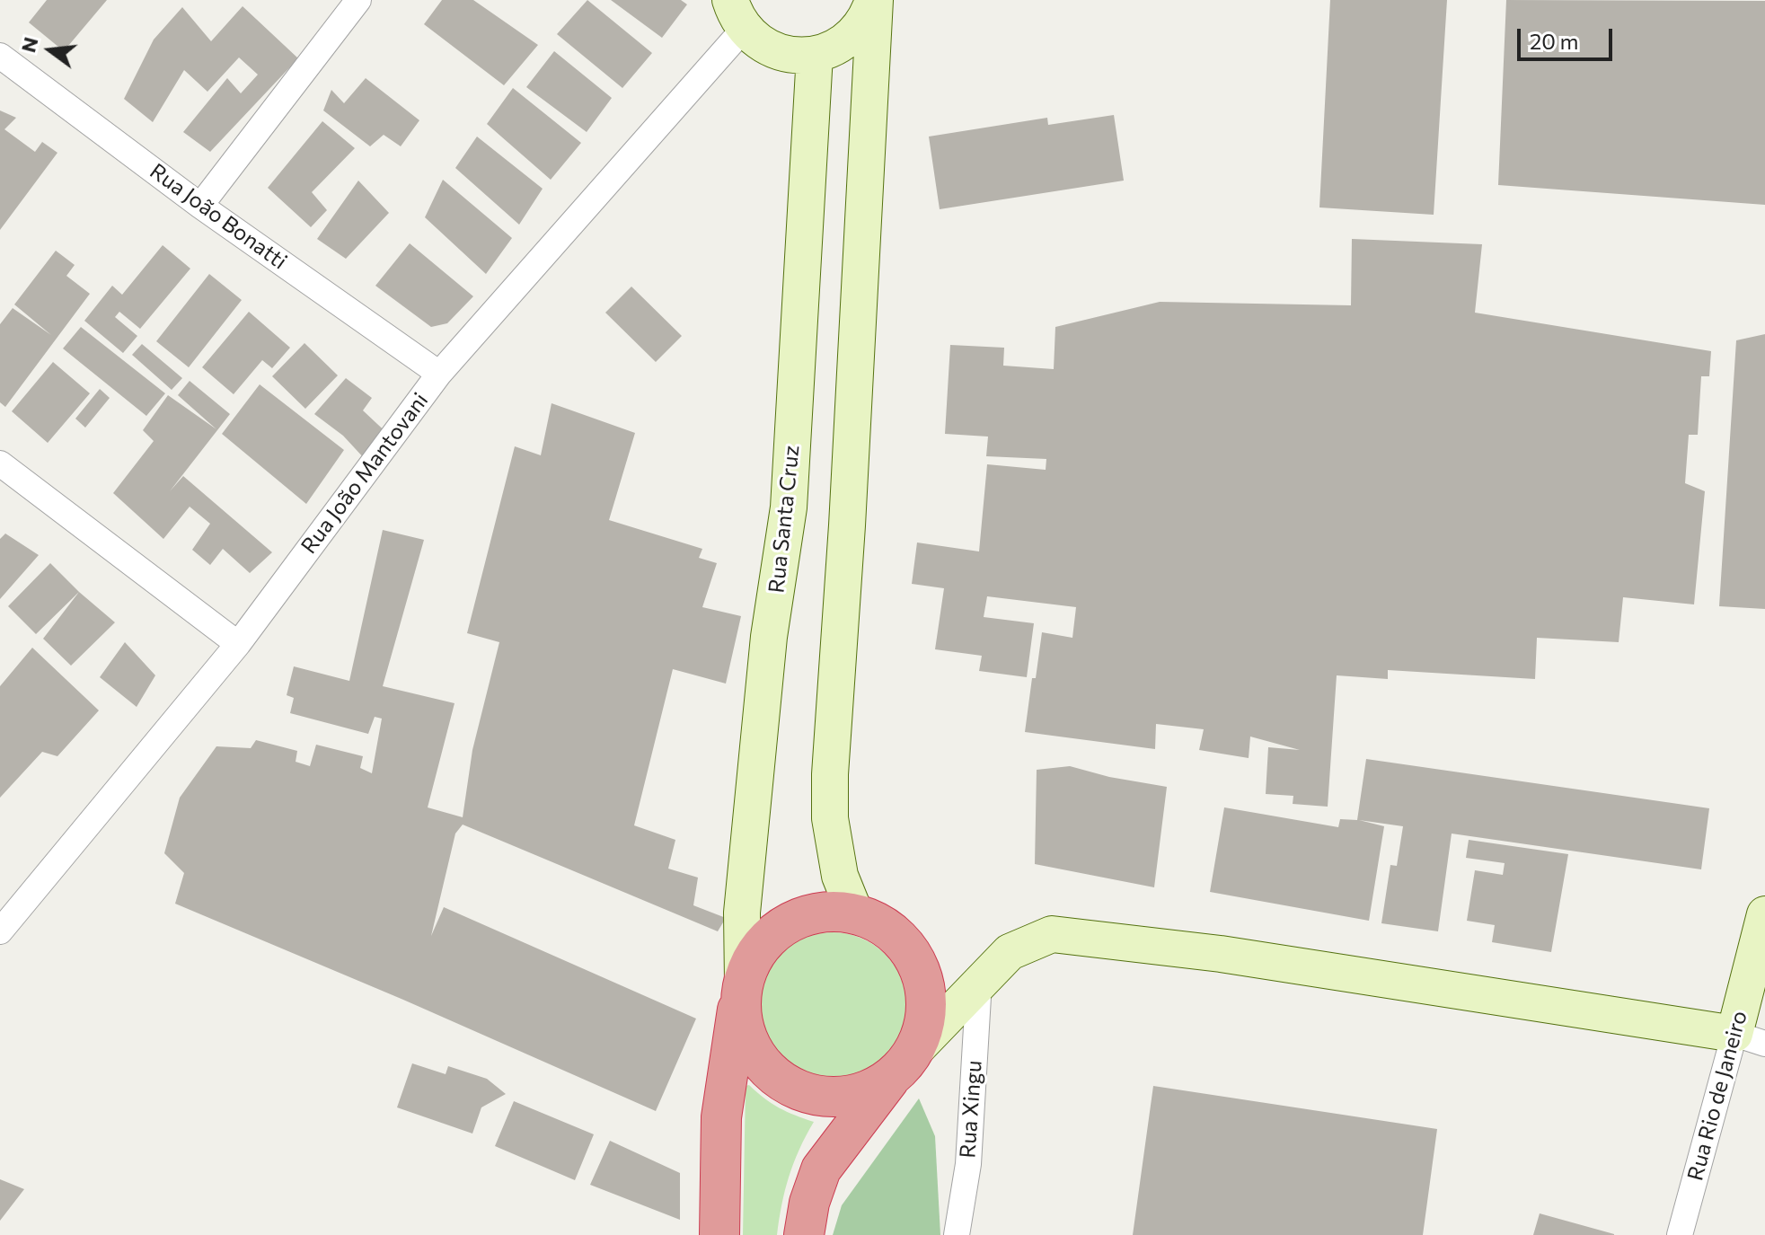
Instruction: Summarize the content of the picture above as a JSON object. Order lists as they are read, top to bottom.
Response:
{
  "streets": {
    "main road": ["Rua Santa Cruz", "Rua Rio de Janeiro"],
    "street": ["Rua João Bonatti", "Rua João Mantovani", "Rua Xingu"]
  },
  "crossings": [
    ["Rua João Bonatti", "Rua João Mantovani"]
  ],
  "scale_bar": "20 m",
  "north": "left"
}
